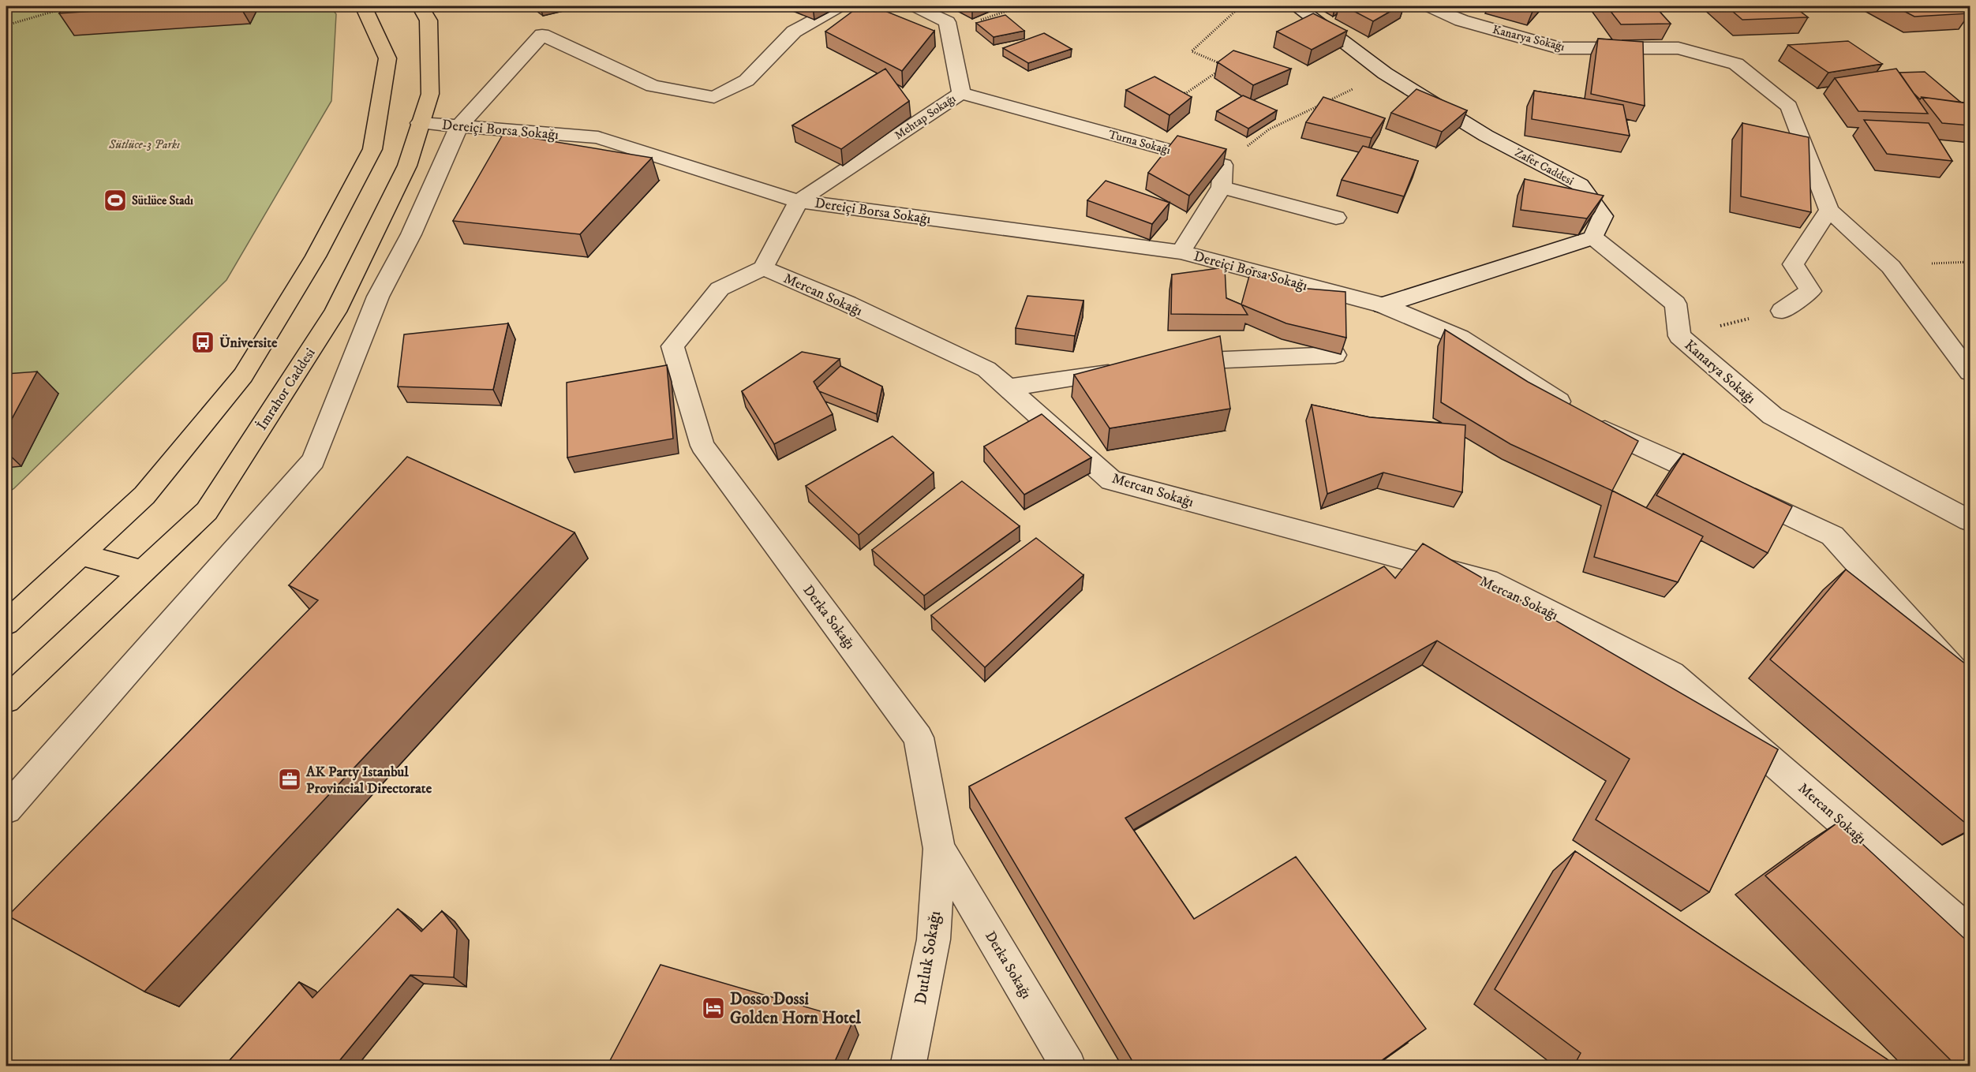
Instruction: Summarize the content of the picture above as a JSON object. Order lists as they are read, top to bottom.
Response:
{
  "streets": {
    "main road": ["İmrahor Caddesi"],
    "street": [
      "Kanarya Sokağı",
      "Mehtap Sokağı",
      "Dereiçi Borsa Sokağı",
      "Turna Sokağı",
      "Zafer Caddesi",
      "Mercan Sokağı",
      "Derka Sokağı",
      "Dutluk Sokağı"
    ]
  },
  "crossings": [
    ["Mehtap Sokağı", "Dereiçi Borsa Sokağı"],
    ["Mehtap Sokağı", "Turna Sokağı"],
    ["Dereiçi Borsa Sokağı", "İmrahor Caddesi"],
    ["Mercan Sokağı", "Derka Sokağı"],
    ["Derka Sokağı", "Dutluk Sokağı"]
  ],
  "parks": ["Sütlüce-3 Parkı"],
  "places": {
    "sports": ["Sütlüce Stadı"],
    "bus stop": ["Üniversite"],
    "office": ["AK Party Istanbul Provincial Directorate"],
    "hotel": ["Dosso Dossi Golden Horn Hotel"]
  }
}
